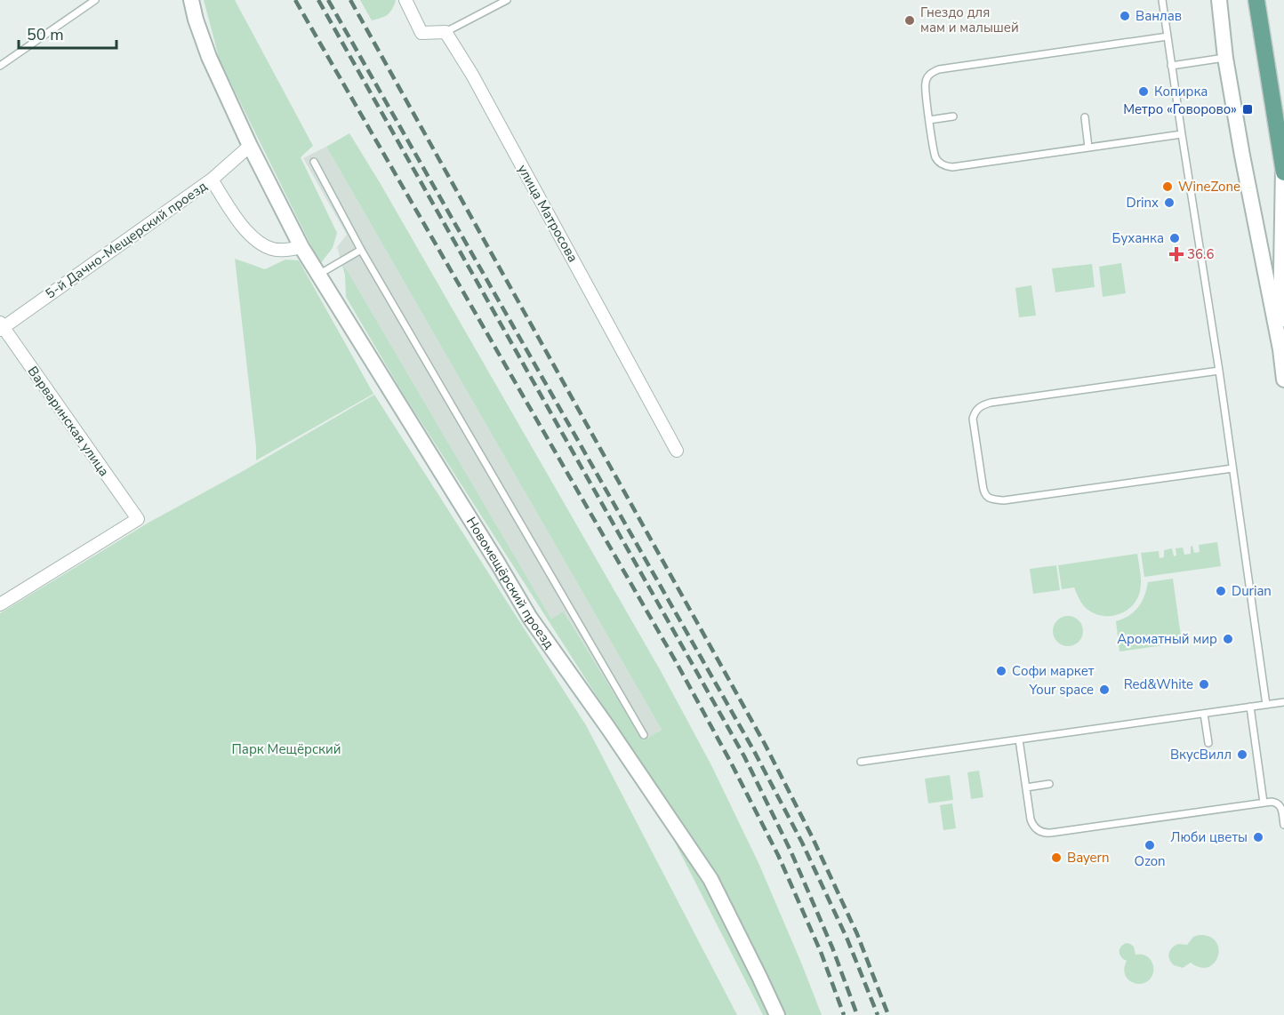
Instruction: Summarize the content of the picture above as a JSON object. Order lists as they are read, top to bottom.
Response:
{
  "streets": {
    "street": [
      "улица Матросова",
      "5-й Дачно-Мещерский проезд",
      "Варваринская улица",
      "Новомещёрский проезд"
    ]
  },
  "crossings": [
    ["5-й Дачно-Мещерский проезд", "Варваринская улица"],
    ["5-й Дачно-Мещерский проезд", "Новомещёрский проезд"]
  ],
  "parks": ["Парк Мещёрский"],
  "places": {
    "other": [
      "Ванлав",
      "Гнездо для мам и малышей",
      "Копирка",
      "WineZone",
      "Drinx",
      "Буханка",
      "Durian",
      "Ароматный мир",
      "Софи маркет",
      "Red&White",
      "Your space",
      "ВкусВилл",
      "Люби цветы",
      "Ozon",
      "Bayern"
    ],
    "transit": ["Метро «Говорово»"],
    "health": ["36.6"]
  },
  "scale_bar": "50 m"
}
